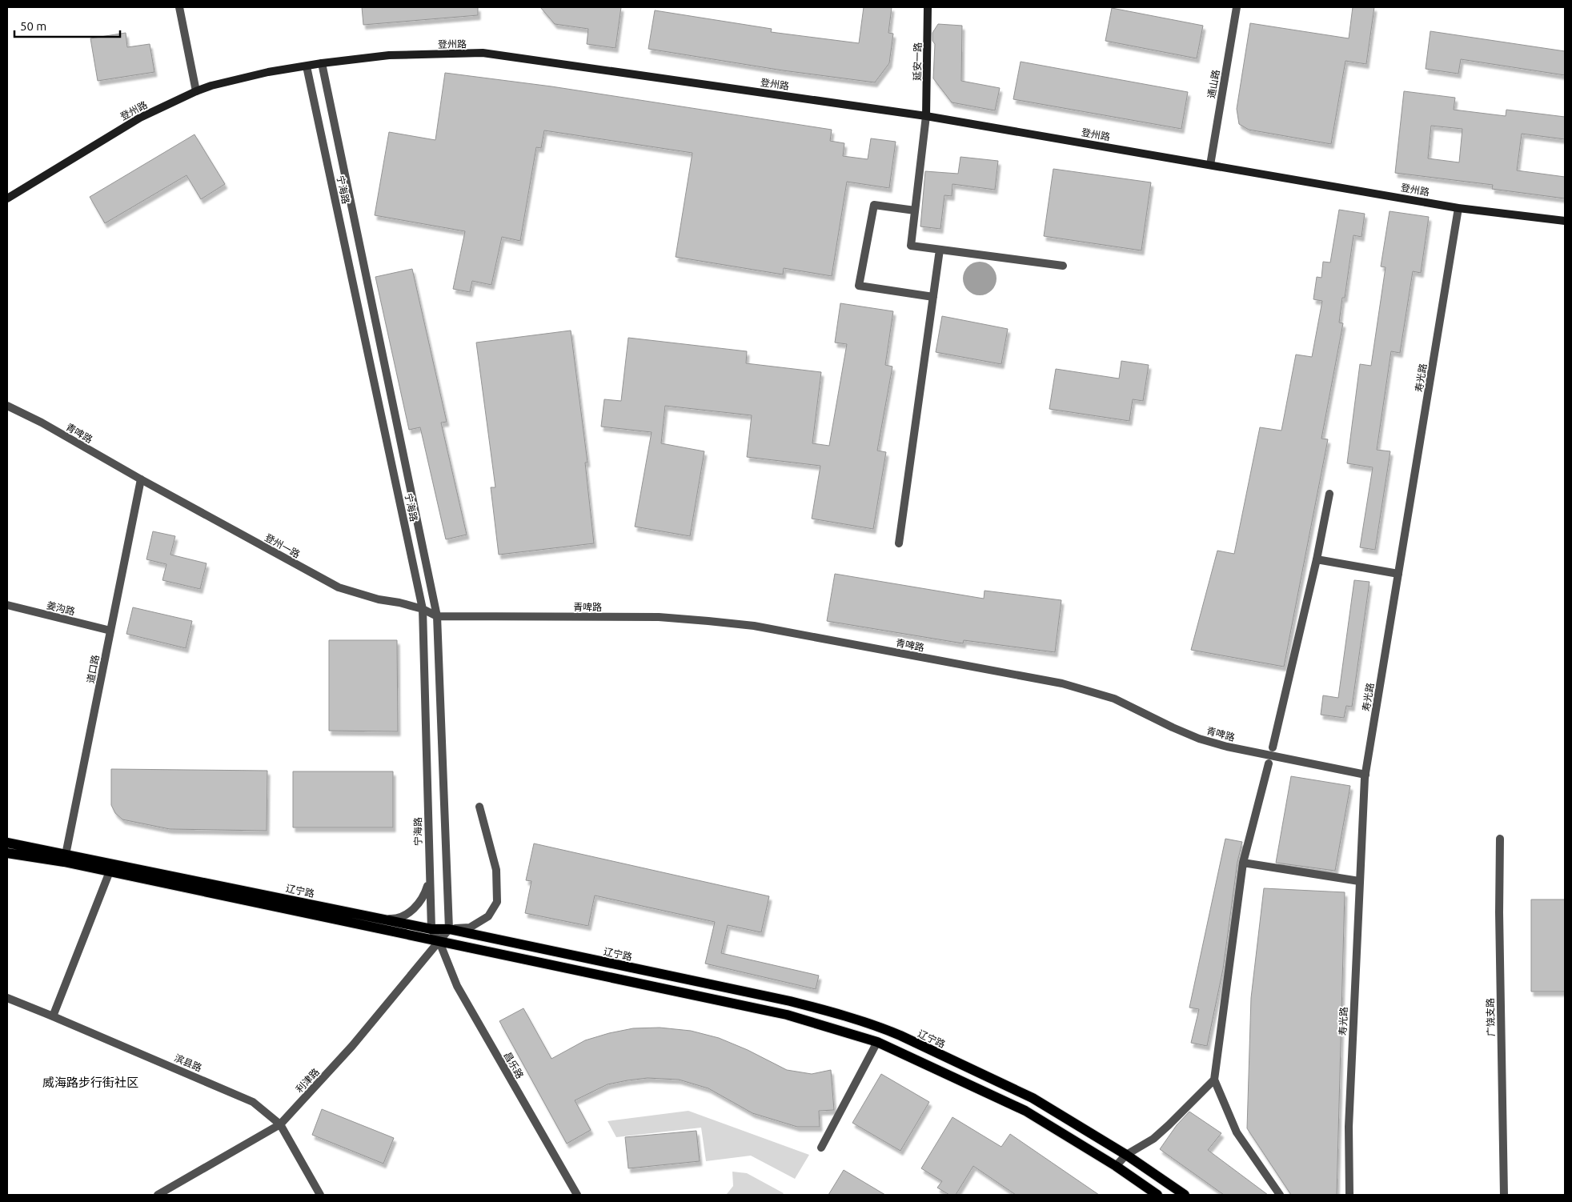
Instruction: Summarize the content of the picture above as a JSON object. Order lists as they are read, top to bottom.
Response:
{
  "streets": {
    "main road": ["登州路", "延安一路", "辽宁路"],
    "street": [
      "通山路",
      "宁海路",
      "寿光路",
      "青啤路",
      "登州一路",
      "姜沟路",
      "道口路",
      "广饶支路",
      "滨县路",
      "昌乐路",
      "利津路"
    ]
  },
  "crossings": [
    ["登州路", "延安一路"],
    ["登州路", "通山路"],
    ["登州路", "宁海路"],
    ["登州路", "寿光路"],
    ["宁海路", "青啤路"],
    ["宁海路", "登州一路"],
    ["宁海路", "辽宁路"],
    ["宁海路", "昌乐路"],
    ["宁海路", "利津路"],
    ["寿光路", "青啤路"],
    ["青啤路", "登州一路"],
    ["青啤路", "道口路"],
    ["登州一路", "道口路"],
    ["姜沟路", "道口路"],
    ["道口路", "辽宁路"],
    ["辽宁路", "昌乐路"],
    ["辽宁路", "利津路"],
    ["滨县路", "利津路"],
    ["昌乐路", "利津路"]
  ],
  "districts": ["威海路步行街社区"],
  "scale_bar": "50 m"
}
